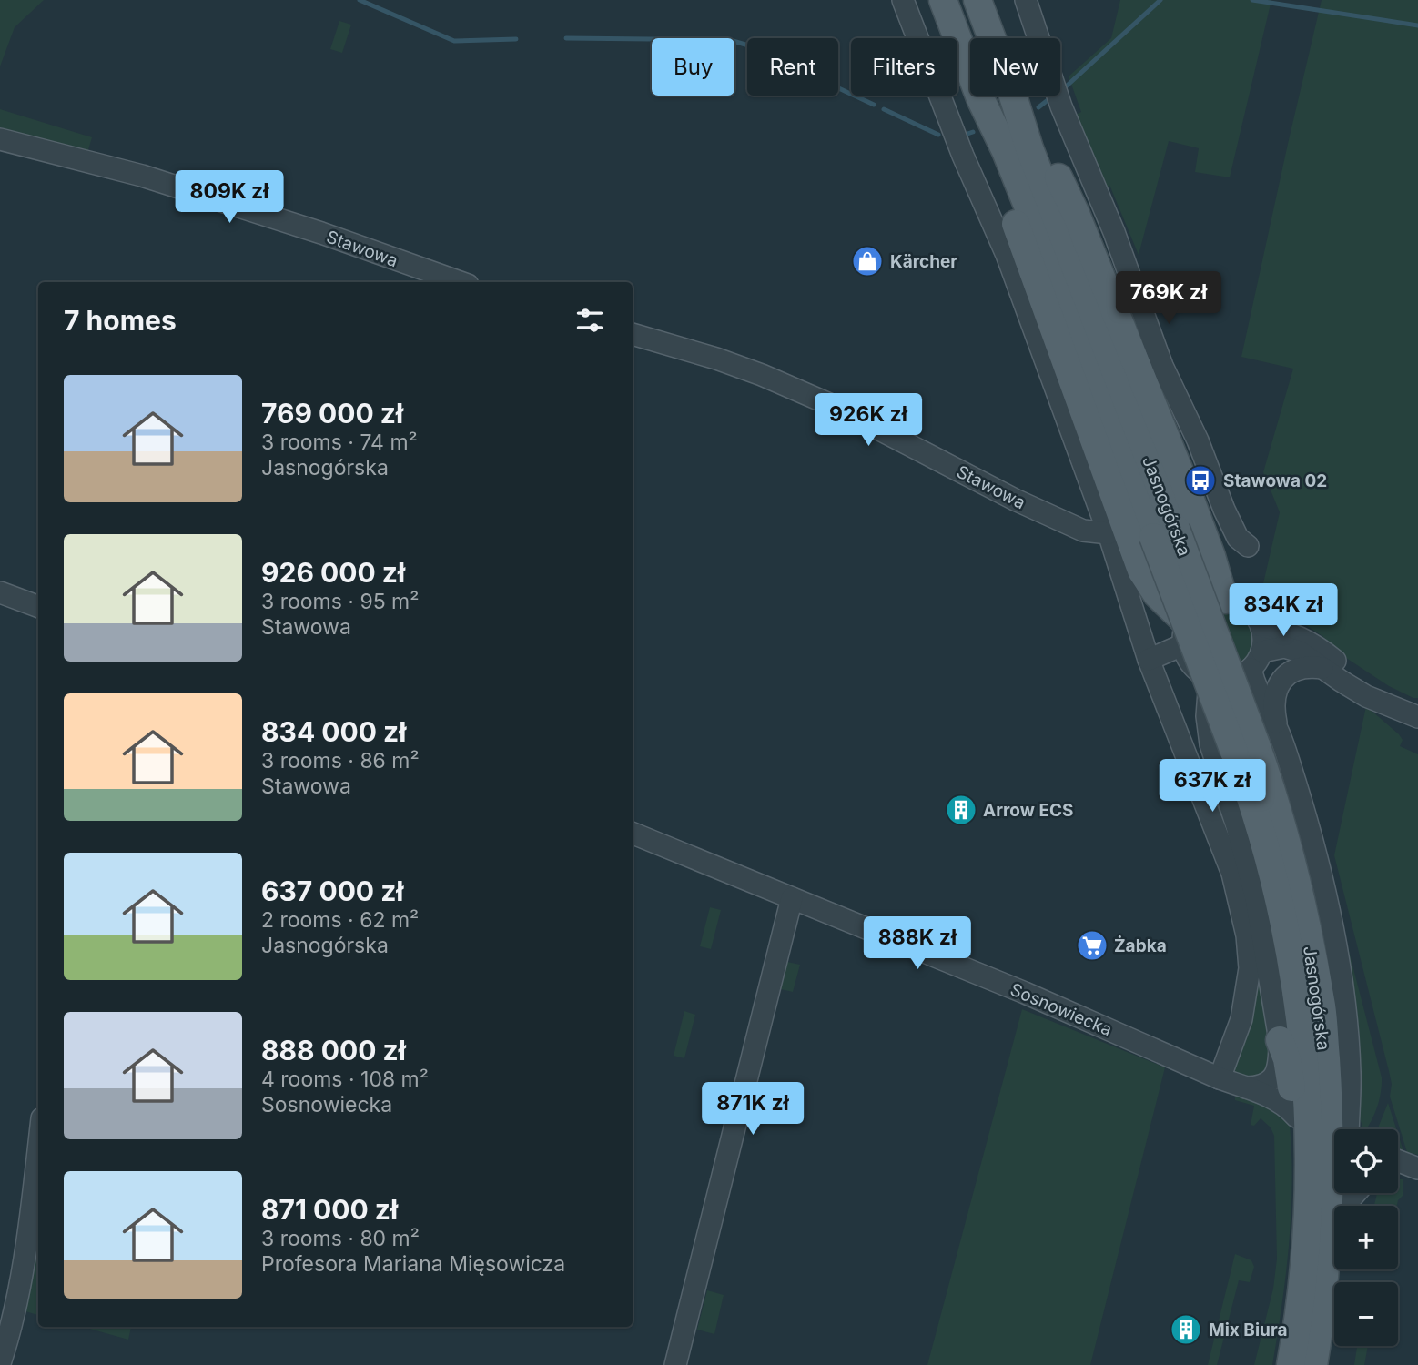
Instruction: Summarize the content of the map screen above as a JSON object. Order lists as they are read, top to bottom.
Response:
{
  "streets": {
    "main road": ["Jasnogórska"],
    "street": ["Stawowa", "Sosnowiecka"]
  },
  "places": {
    "shop": ["Kärcher"],
    "bus stop": ["Stawowa 02"],
    "building": ["Arrow ECS", "Mix Biura"],
    "supermarket": ["Żabka"]
  },
  "page": {
    "chip": [
      "Buy",
      "Rent",
      "Filters",
      "New"
    ],
    "price": [
      "809K zł",
      "769K zł",
      "926K zł",
      "834K zł",
      "637K zł",
      "888K zł",
      "871K zł"
    ],
    "heading": "7 homes",
    "list": [
      {
        "name": "769 000 zł",
        "note": "3 rooms · 74 m² · Jasnogórska"
      },
      {
        "name": "926 000 zł",
        "note": "3 rooms · 95 m² · Stawowa"
      },
      {
        "name": "834 000 zł",
        "note": "3 rooms · 86 m² · Stawowa"
      },
      {
        "name": "637 000 zł",
        "note": "2 rooms · 62 m² · Jasnogórska"
      },
      {
        "name": "888 000 zł",
        "note": "4 rooms · 108 m² · Sosnowiecka"
      },
      {
        "name": "871 000 zł",
        "note": "3 rooms · 80 m² · Profesora Mariana Mięsowicza"
      }
    ],
    "map_buttons": ["+", "−"]
  }
}
